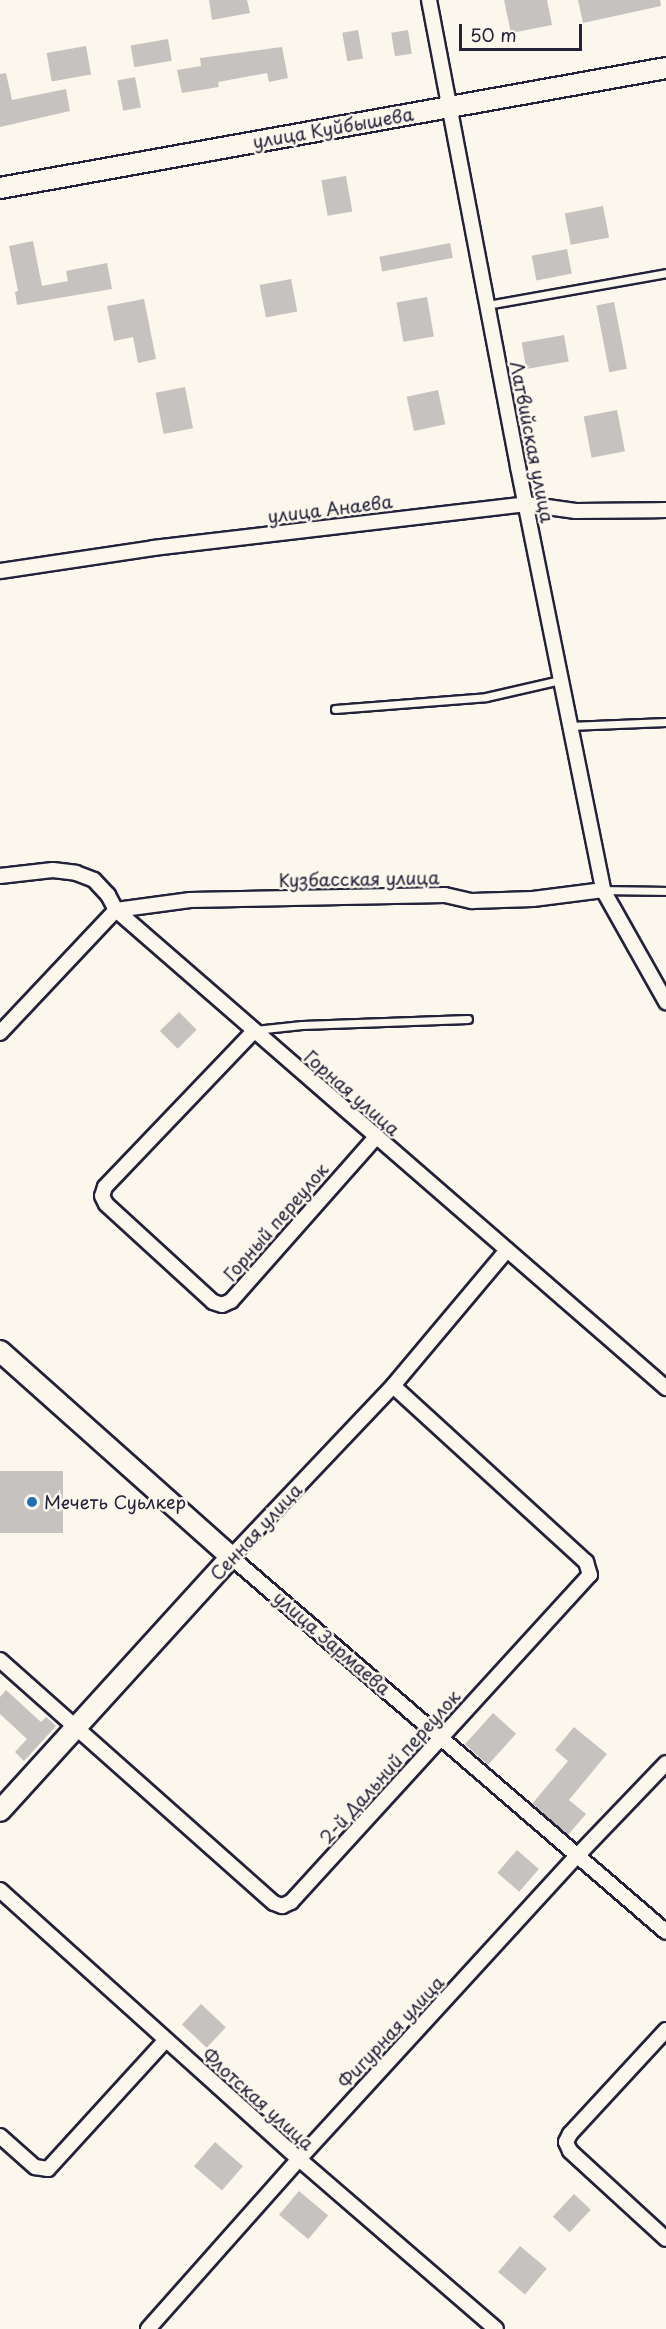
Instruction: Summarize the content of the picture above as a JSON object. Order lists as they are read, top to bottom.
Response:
{
  "streets": {
    "street": [
      "улица Куйбышева",
      "Латвийская улица",
      "улица Анаева",
      "Кузбасская улица",
      "Горная улица",
      "Горный переулок",
      "Сенная улица",
      "улица Зармаева",
      "2-й Дальний переулок",
      "Фигурная улица",
      "Флотская улица"
    ]
  },
  "crossings": [
    ["улица Куйбышева", "Латвийская улица"],
    ["Латвийская улица", "улица Анаева"],
    ["Латвийская улица", "Кузбасская улица"],
    ["Кузбасская улица", "Горная улица"],
    ["Горная улица", "Горный переулок"],
    ["Горная улица", "Сенная улица"],
    ["Сенная улица", "улица Зармаева"],
    ["Сенная улица", "2-й Дальний переулок"],
    ["улица Зармаева", "2-й Дальний переулок"],
    ["улица Зармаева", "Фигурная улица"],
    ["Фигурная улица", "Флотская улица"]
  ],
  "places": ["Мечеть Суьлкер"],
  "scale_bar": "50 m"
}
